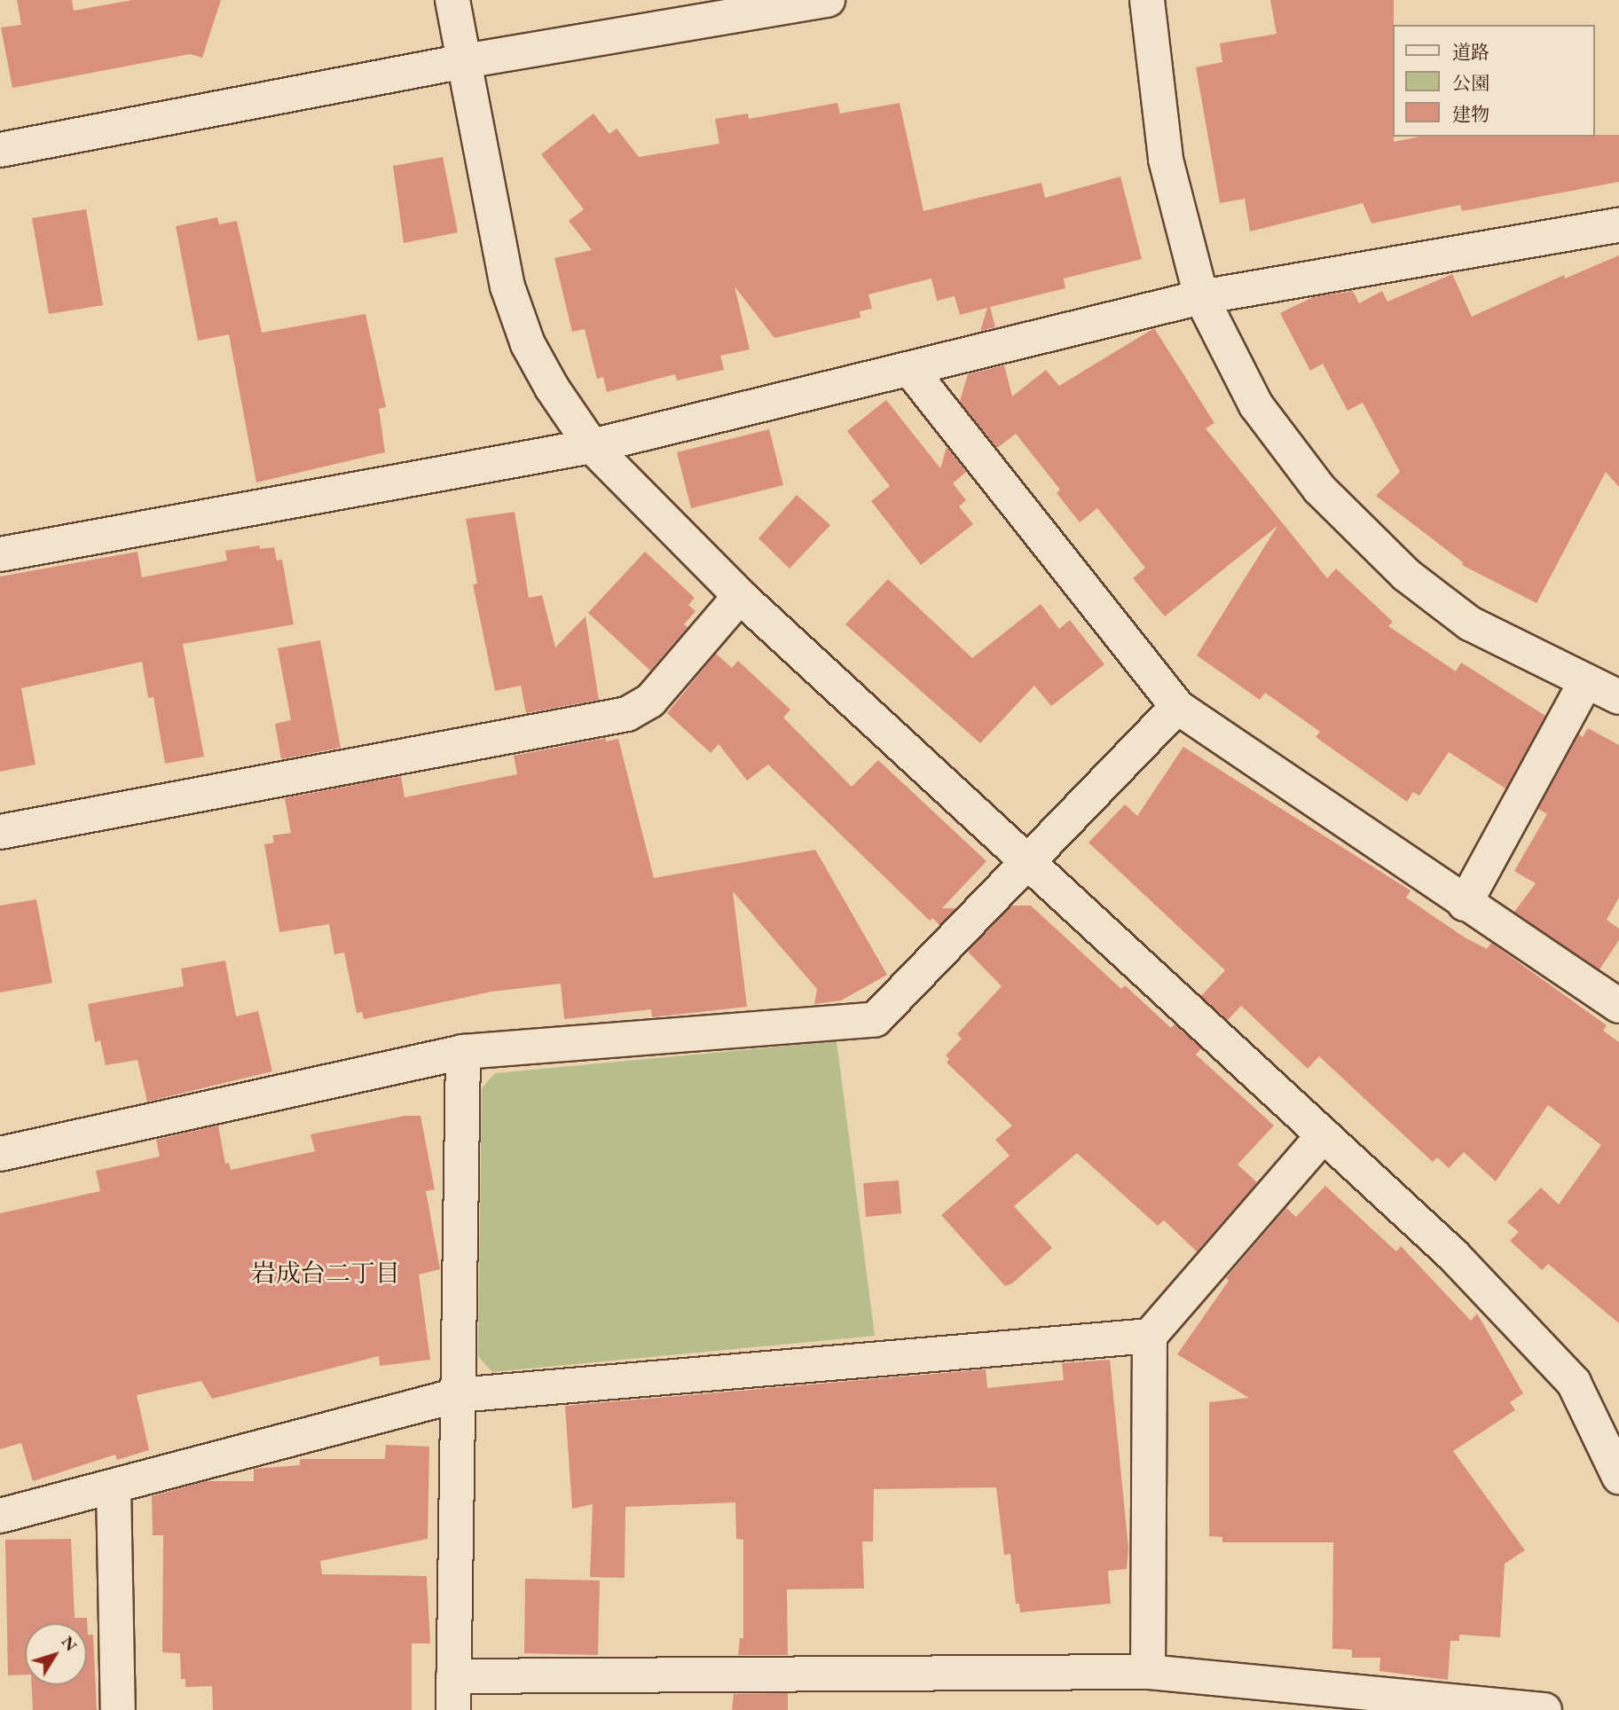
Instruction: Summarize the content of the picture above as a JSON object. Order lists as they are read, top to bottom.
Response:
{
  "districts": ["岩成台二丁目"],
  "legend": ["道路", "公園", "建物"],
  "north": "top right"
}
